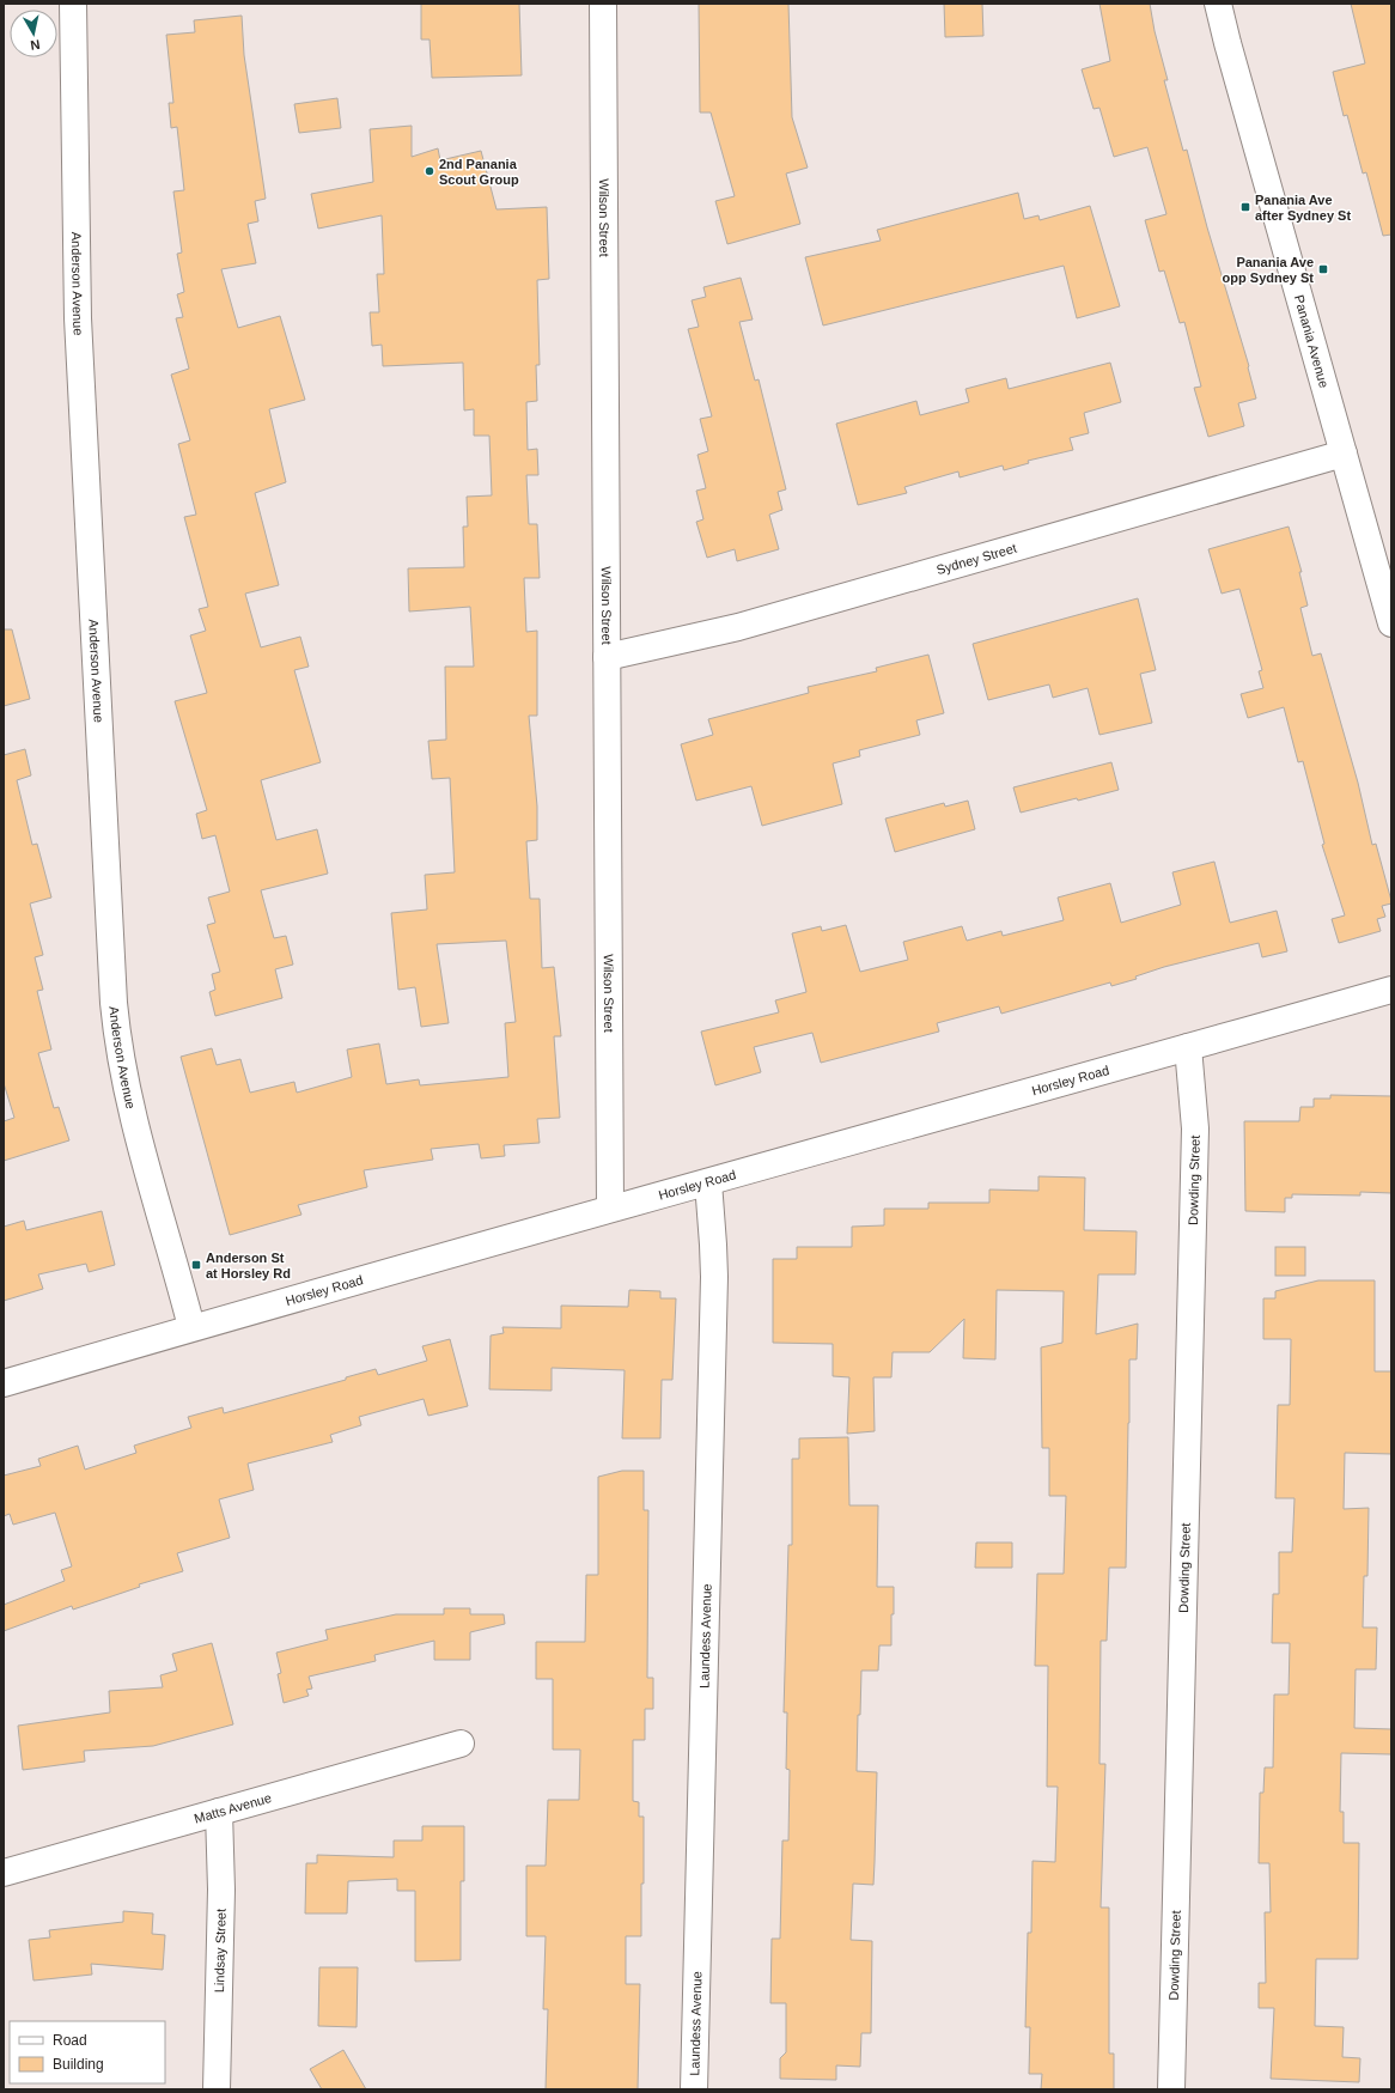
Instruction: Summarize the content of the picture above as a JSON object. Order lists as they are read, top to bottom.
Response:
{
  "streets": {
    "street": [
      "Wilson Street",
      "Anderson Avenue",
      "Panania Avenue",
      "Sydney Street",
      "Horsley Road",
      "Dowding Street",
      "Laundess Avenue",
      "Matts Avenue",
      "Lindsay Street"
    ]
  },
  "crossings": [
    ["Wilson Street", "Sydney Street"],
    ["Wilson Street", "Horsley Road"],
    ["Anderson Avenue", "Horsley Road"],
    ["Panania Avenue", "Sydney Street"],
    ["Horsley Road", "Dowding Street"],
    ["Horsley Road", "Laundess Avenue"],
    ["Matts Avenue", "Lindsay Street"]
  ],
  "places": {
    "other": ["2nd Panania Scout Group"],
    "transit": ["Panania Ave after Sydney St", "Panania Ave opp Sydney St", "Anderson St at Horsley Rd"]
  },
  "legend": ["Road", "Building"],
  "north": "bottom"
}
